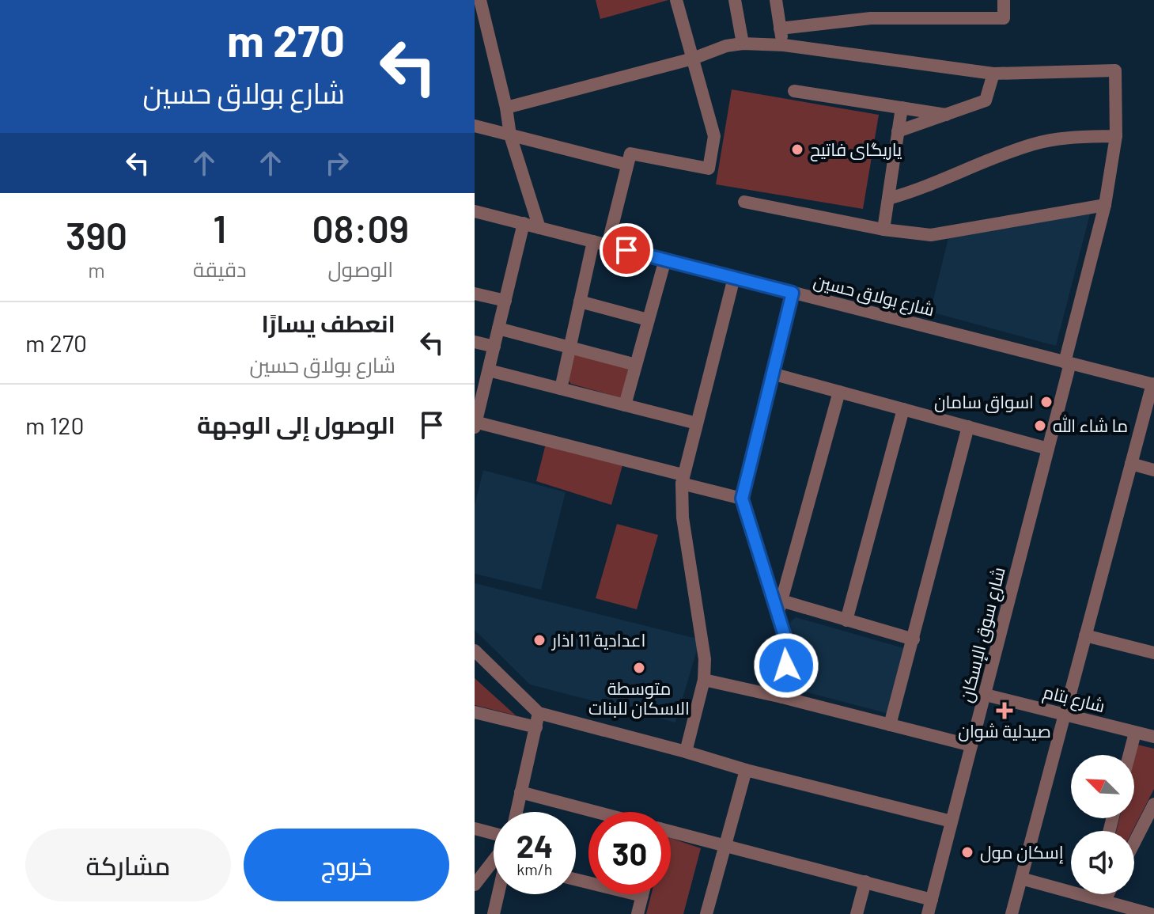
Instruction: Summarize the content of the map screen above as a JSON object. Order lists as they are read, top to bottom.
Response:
{
  "streets": {
    "street": ["شارع بولاق حسين", "شارع سوق الإسكان", "شارع بتام"]
  },
  "crossings": [
    ["شارع بولاق حسين", "شارع سوق الإسكان"],
    ["شارع سوق الإسكان", "شارع بتام"]
  ],
  "places": {
    "other": [
      "یاریگای فاتیح",
      "اسواق سامان",
      "ما شاء الله",
      "اعدادية 11 اذار",
      "متوسطة الاسكان للبنات",
      "إسكان مول"
    ],
    "health": ["صيدلية شوان"]
  },
  "north": "top left",
  "page": {
    "turn": ["270 m", "شارع بولاق حسين"],
    "eta": [
      "08:09",
      "الوصول",
      "1",
      "دقيقة",
      "390",
      "m"
    ],
    "list": [
      {
        "name": "انعطف يسارًا",
        "note": "شارع بولاق حسين",
        "value": "270 m"
      },
      {
        "name": "الوصول إلى الوجهة",
        "value": "120 m"
      }
    ],
    "speed": "24 km/h",
    "limit": "30",
    "buttons": ["خروج", "مشاركة"]
  }
}
